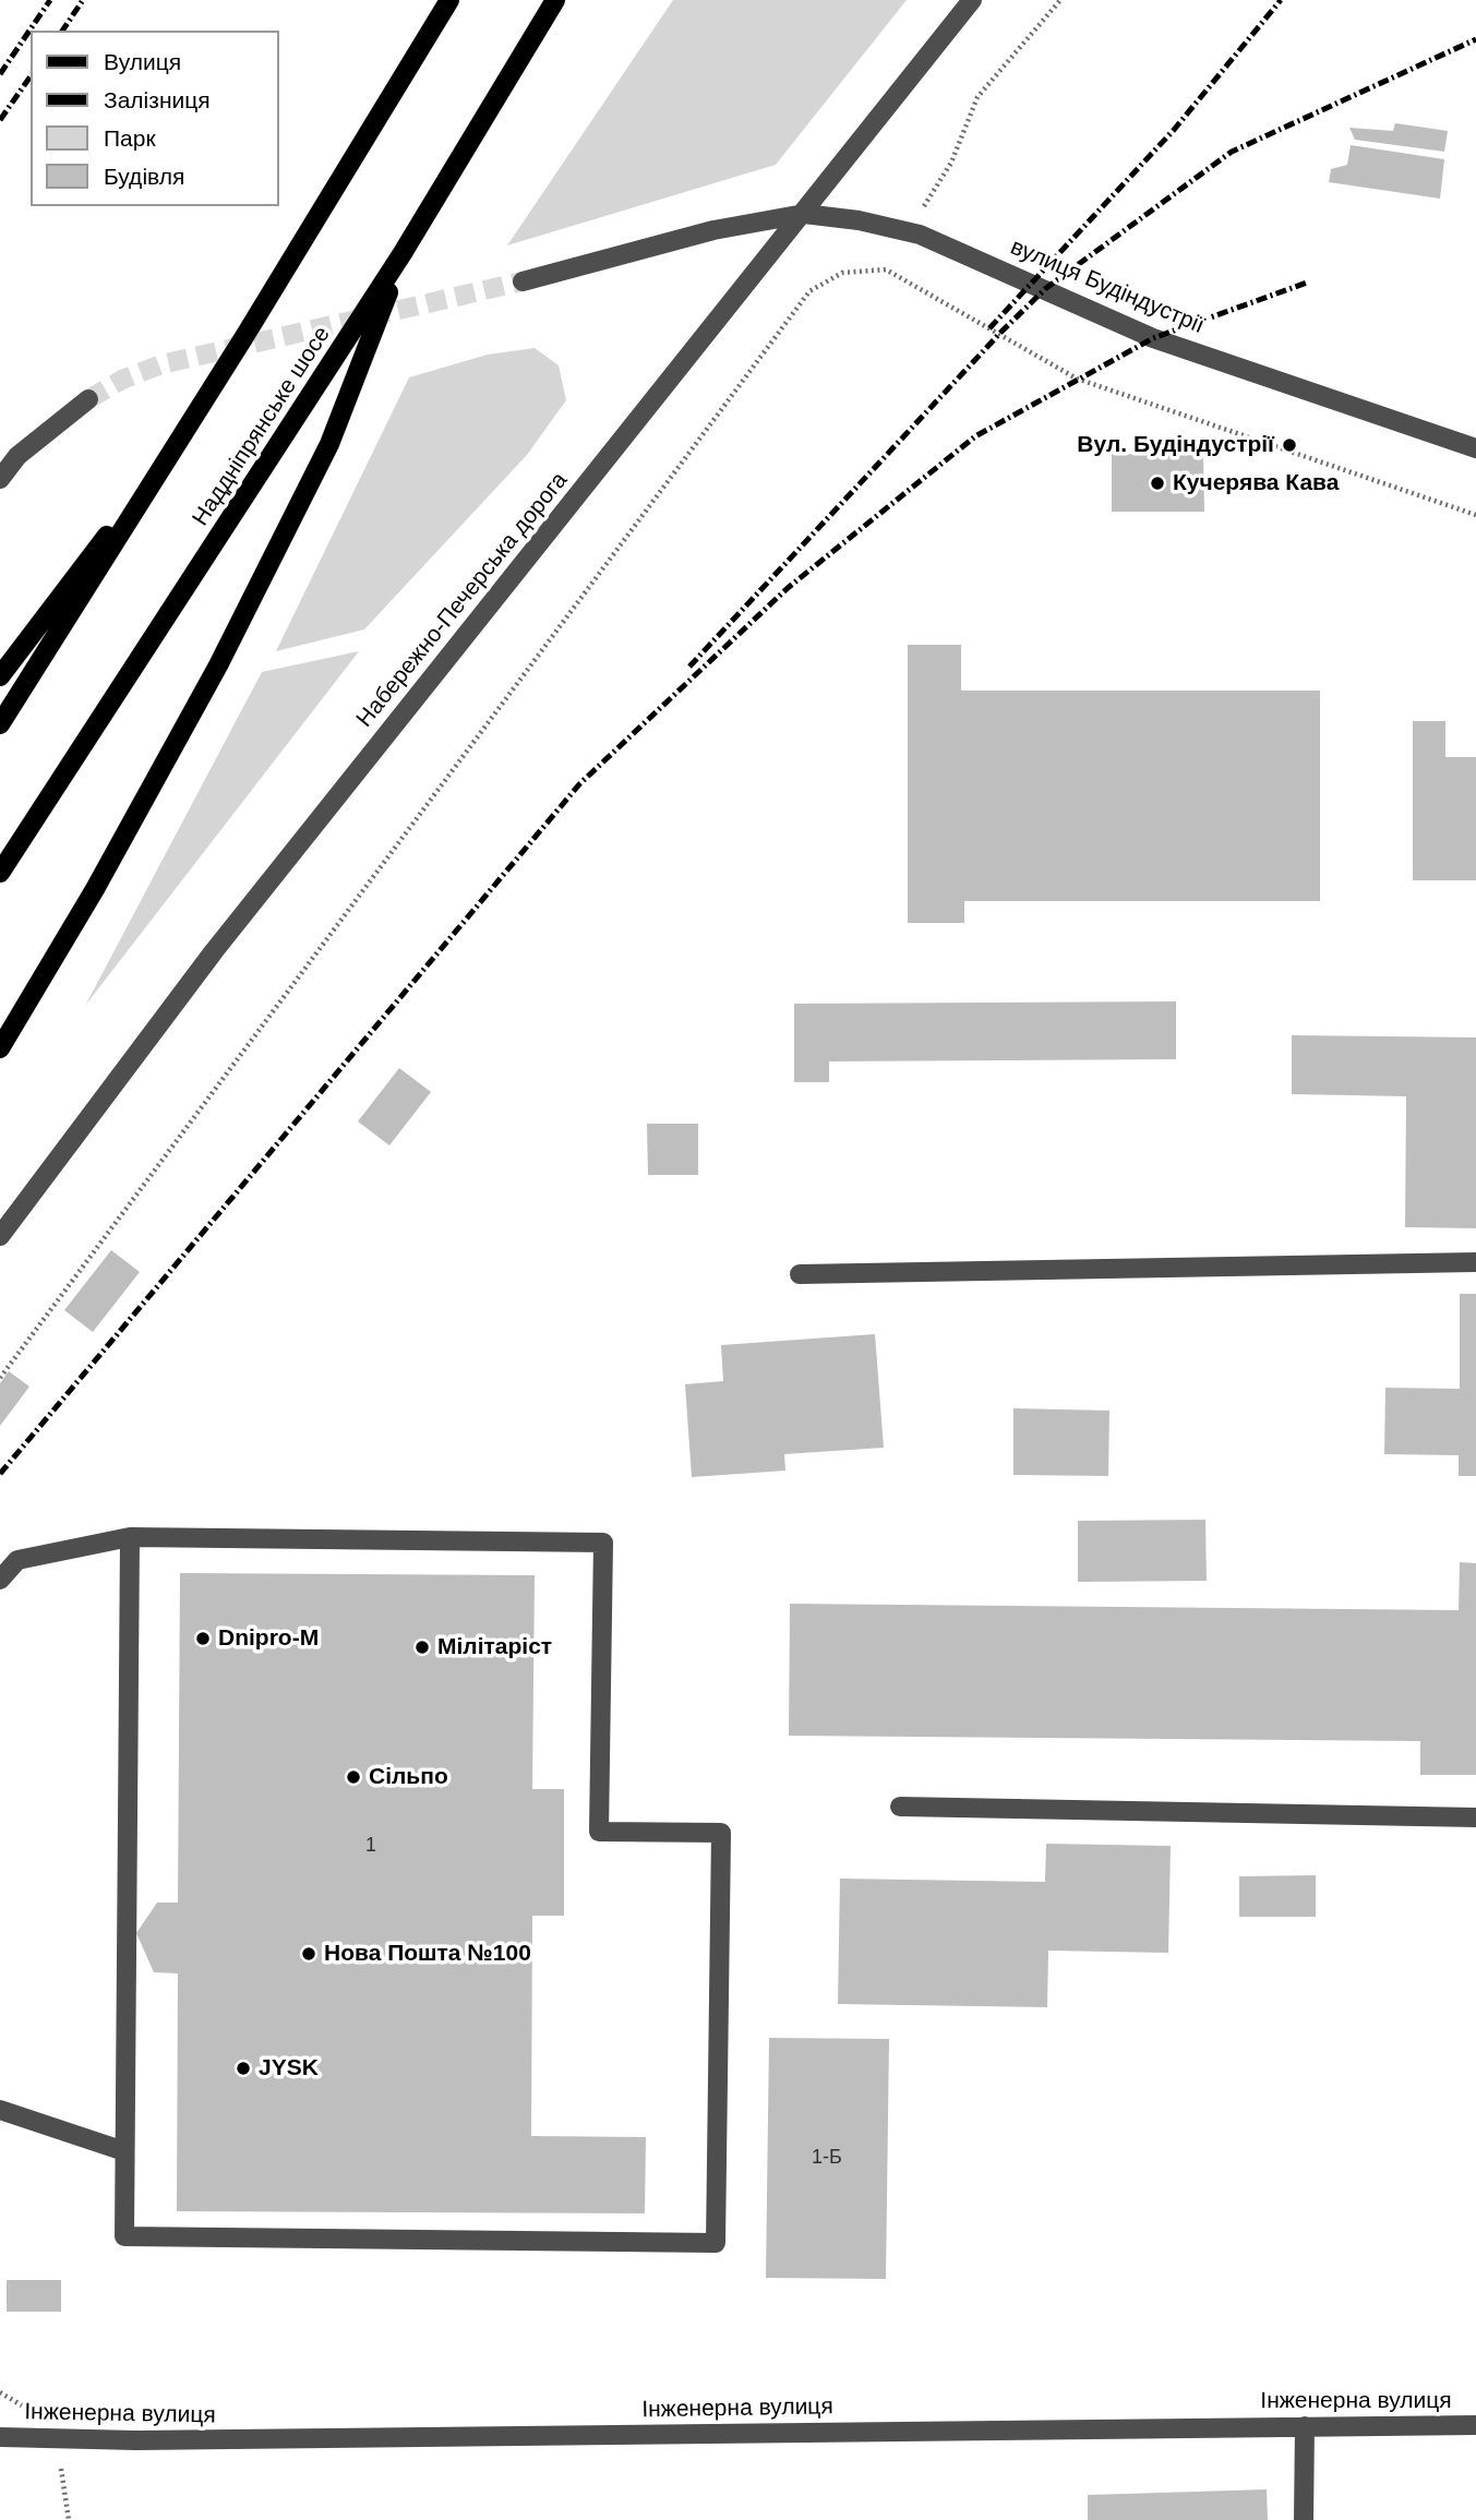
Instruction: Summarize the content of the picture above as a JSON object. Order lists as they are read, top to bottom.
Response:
{
  "streets": {
    "main road": ["Наддніпрянське шосе"],
    "street": ["вулиця Будіндустрії", "Набережно-Печерська дорога", "Інженерна вулиця"]
  },
  "crossings": [
    ["вулиця Будіндустрії", "Набережно-Печерська дорога"]
  ],
  "places": [
    "Вул. Будіндустрії",
    "Кучерява Кава",
    "Dnipro-M",
    "Мілітаріст",
    "Сільпо",
    "Нова Пошта №100",
    "JYSK"
  ],
  "house_numbers": ["1", "1-Б"],
  "legend": [
    "Вулиця",
    "Залізниця",
    "Парк",
    "Будівля"
  ]
}
